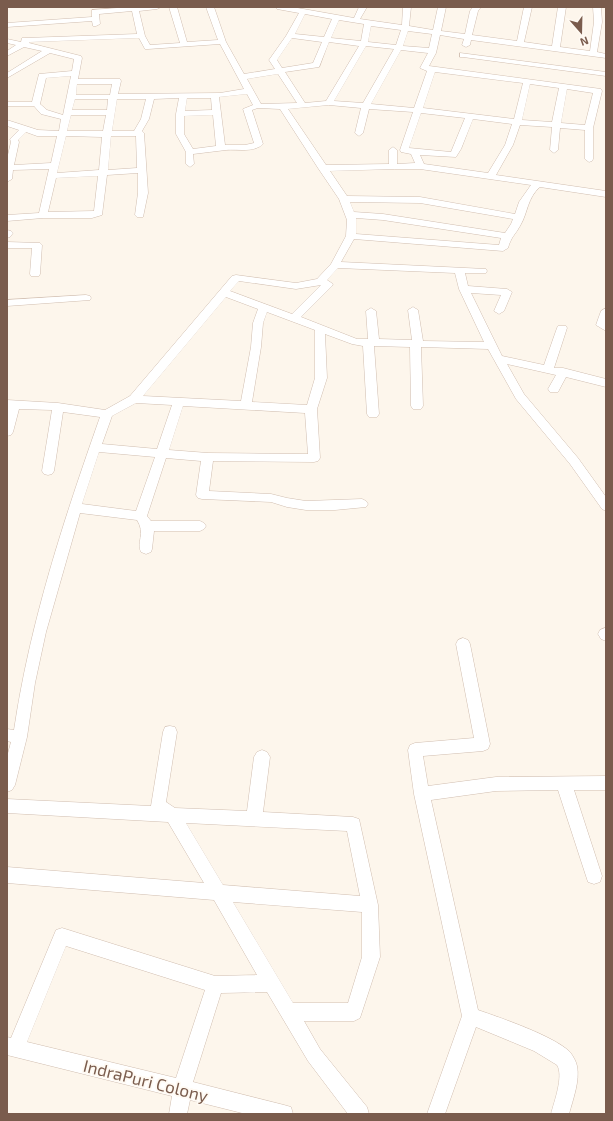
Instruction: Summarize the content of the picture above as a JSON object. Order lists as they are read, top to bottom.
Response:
{
  "streets": {
    "street": ["IndraPuri Colony"]
  },
  "north": "bottom"
}
